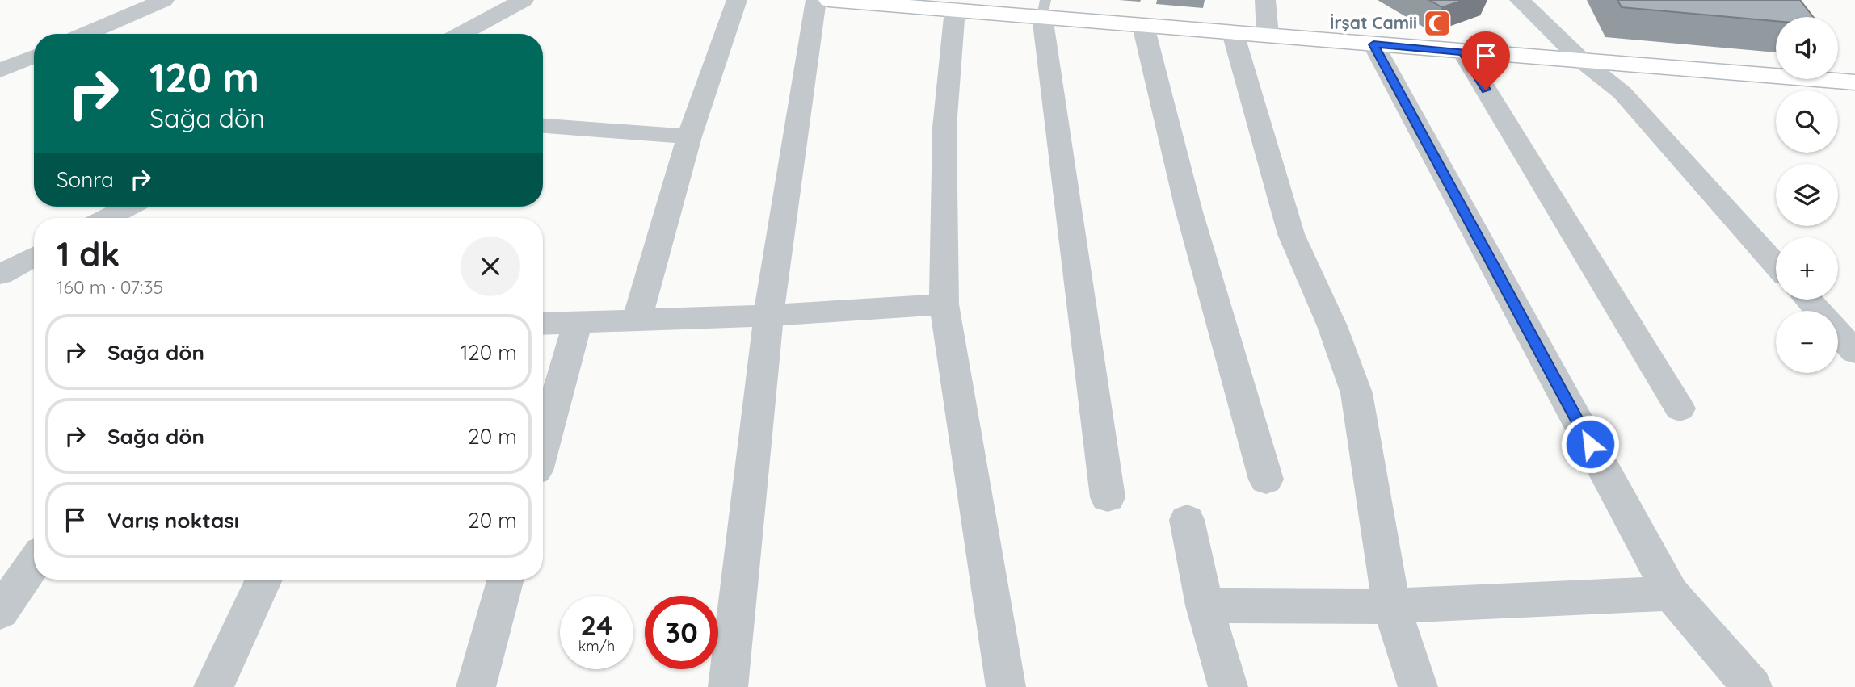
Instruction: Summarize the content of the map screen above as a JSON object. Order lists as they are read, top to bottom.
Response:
{
  "places": {
    "mosque": ["İrşat Camii"]
  },
  "page": {
    "map_buttons": ["+", "−"],
    "turn": ["120 m", "Sağa dön"],
    "then": "Sonra",
    "heading": ["1 dk", "160 m · 07:35"],
    "list": [
      {
        "name": "Sağa dön",
        "value": "120 m"
      },
      {
        "name": "Sağa dön",
        "value": "20 m"
      },
      {
        "name": "Varış noktası",
        "value": "20 m"
      }
    ],
    "speed": "24 km/h",
    "limit": "30"
  }
}
